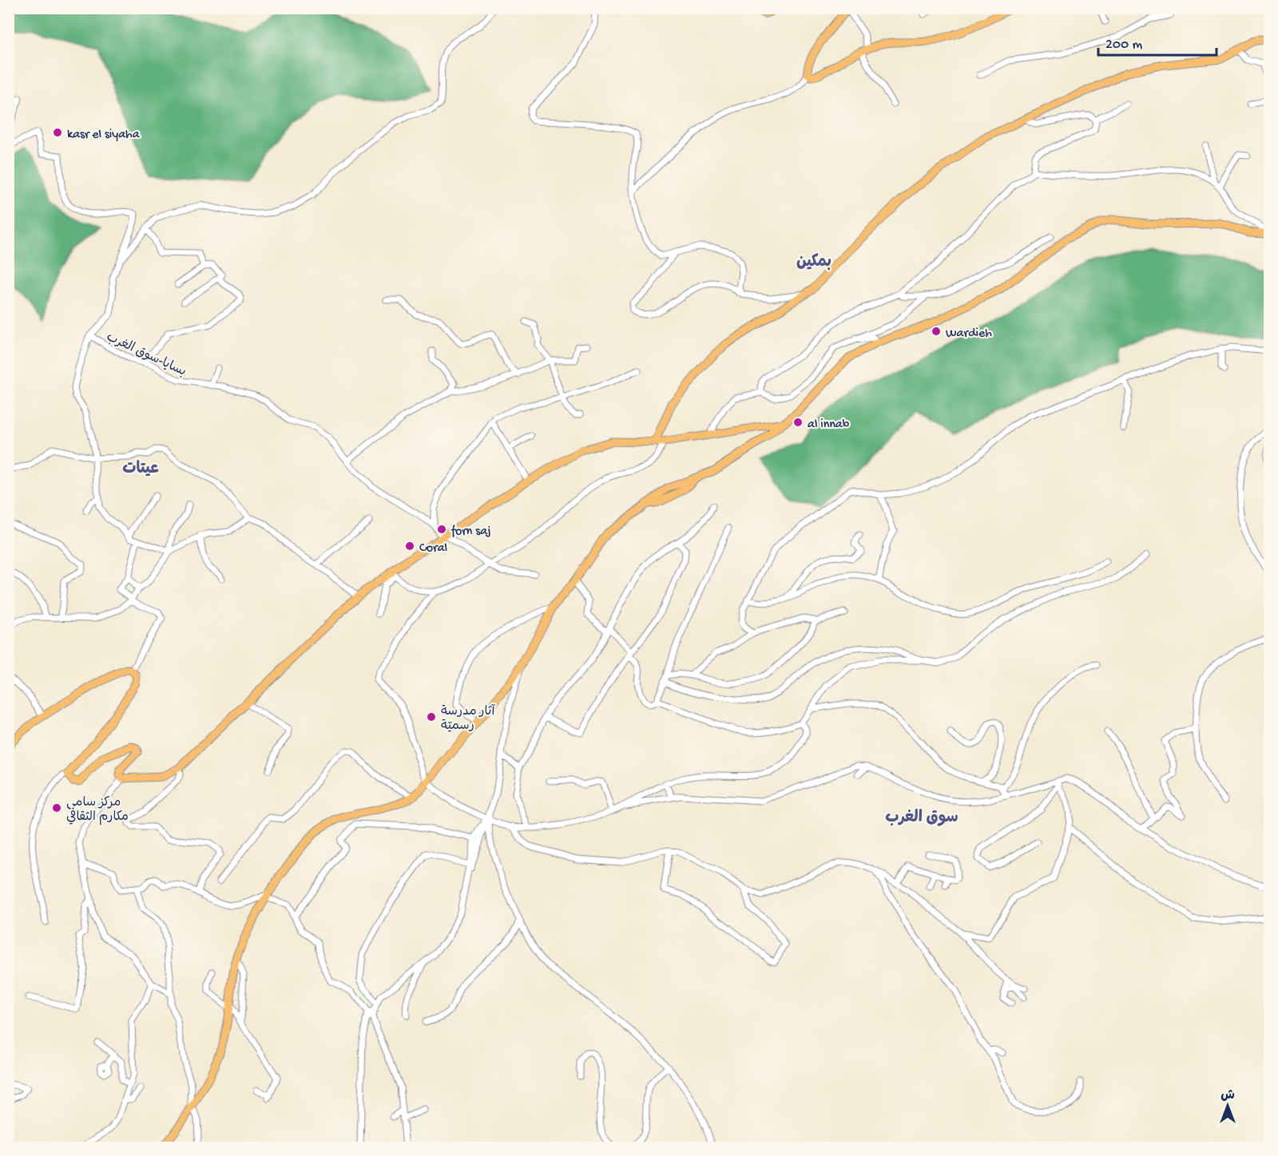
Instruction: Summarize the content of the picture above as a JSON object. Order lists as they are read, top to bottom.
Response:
{
  "streets": {
    "street": ["بسايا-سوق الغرب"]
  },
  "districts": ["بمكين", "عيتات", "سوق الغرب"],
  "places": [
    "kasr el siyaha",
    "Wardieh",
    "al innab",
    "forn saj",
    "Coral",
    "آثار مدرسة رسميّة",
    "مركز سامي مكارم الثقافي"
  ],
  "scale_bar": "200 m",
  "north": "top"
}
